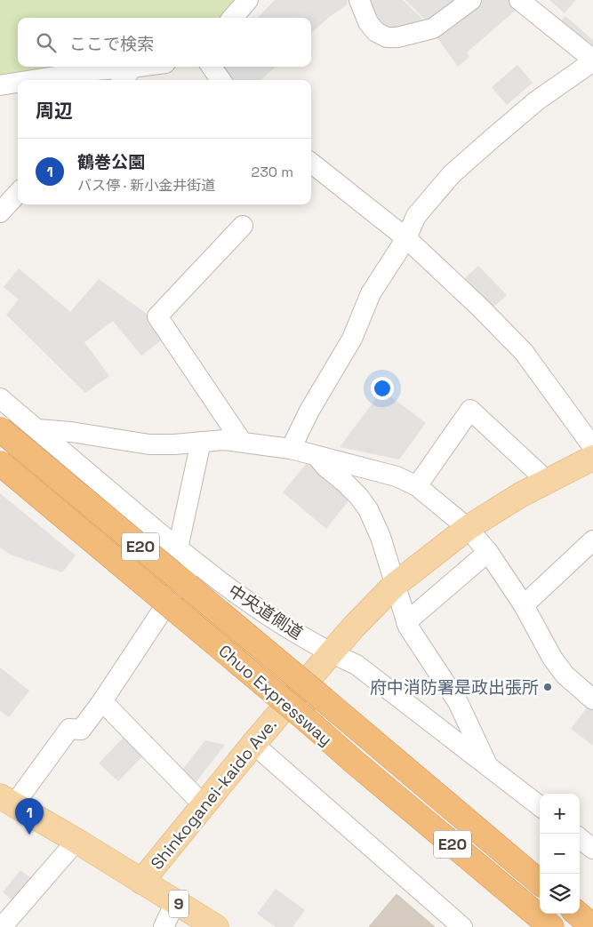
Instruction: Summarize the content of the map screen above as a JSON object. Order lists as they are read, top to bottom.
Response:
{
  "streets": {
    "highway": ["E20", "Chuo Expressway"],
    "main road": ["Shinkoganei-kaido Ave.", "9"],
    "street": ["中央道側道"]
  },
  "crossings": [
    ["中央道側道", "Shinkoganei-kaido Ave."],
    ["Shinkoganei-kaido Ave.", "9"]
  ],
  "places": ["府中消防署是政出張所"],
  "page": {
    "search": "ここで検索",
    "heading": "周辺",
    "list": [
      {
        "mark": "1",
        "name": "鶴巻公園",
        "note": "バス停 · 新小金井街道",
        "value": "230 m"
      }
    ],
    "map_buttons": ["+", "−"],
    "pins": "1"
  }
}
